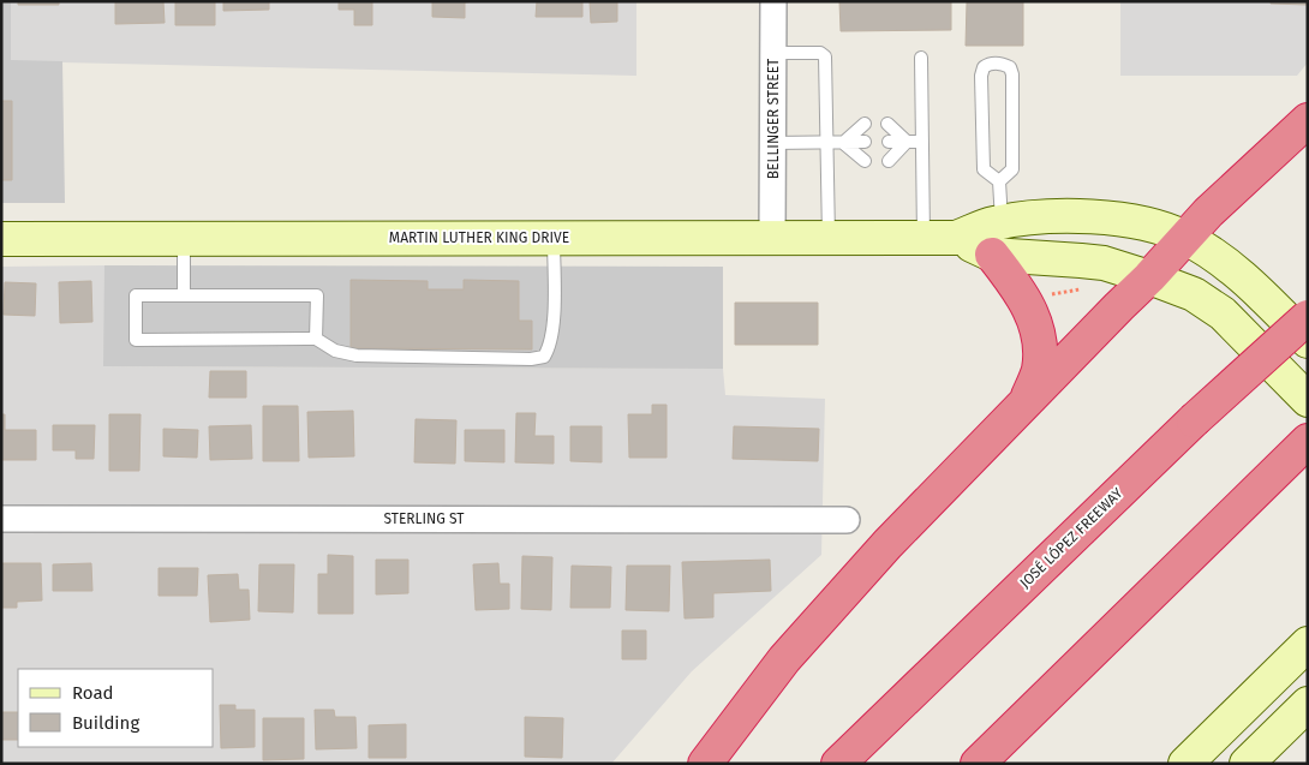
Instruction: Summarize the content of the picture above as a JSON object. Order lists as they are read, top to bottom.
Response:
{
  "streets": {
    "highway": ["JOSÉ LÓPEZ FREEWAY"],
    "main road": ["MARTIN LUTHER KING DRIVE"],
    "street": ["BELLINGER STREET", "STERLING ST"]
  },
  "crossings": [
    ["BELLINGER STREET", "MARTIN LUTHER KING DRIVE"]
  ],
  "legend": ["Road", "Building"]
}
